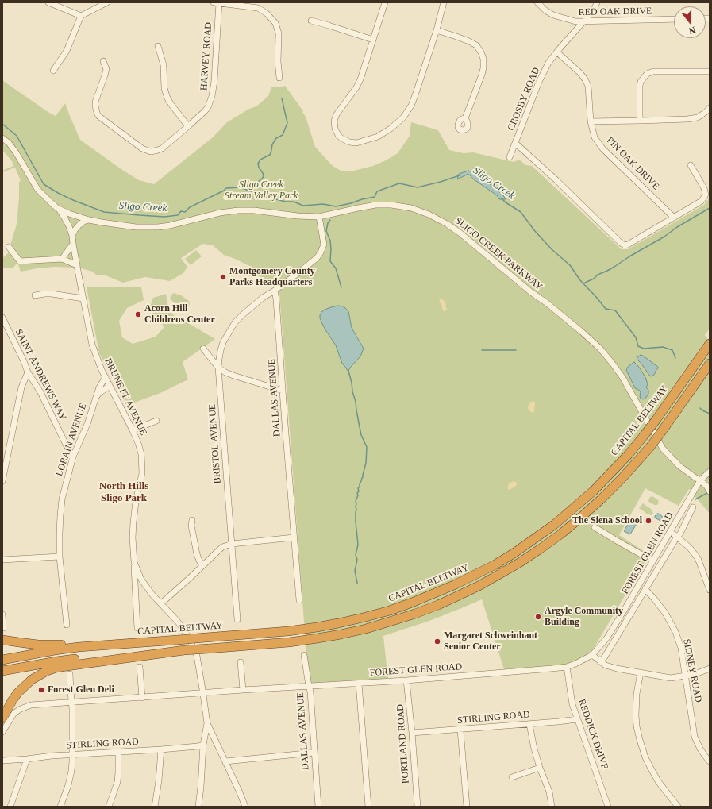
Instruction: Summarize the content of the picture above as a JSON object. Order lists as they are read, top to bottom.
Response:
{
  "streets": {
    "highway": ["CAPITAL BELTWAY"],
    "street": [
      "RED OAK DRIVE",
      "HARVEY ROAD",
      "CROSBY ROAD",
      "PIN OAK DRIVE",
      "SLIGO CREEK PARKWAY",
      "SAINT ANDREWS WAY",
      "BRUNETT AVENUE",
      "DALLAS AVENUE",
      "LORAIN AVENUE",
      "BRISTOL AVENUE",
      "FOREST GLEN ROAD",
      "SIDNEY ROAD",
      "STIRLING ROAD",
      "REDDICK DRIVE",
      "PORTLAND ROAD"
    ]
  },
  "crossings": [
    ["RED OAK DRIVE", "CROSBY ROAD"],
    ["CROSBY ROAD", "PIN OAK DRIVE"],
    ["SLIGO CREEK PARKWAY", "BRUNETT AVENUE"],
    ["SLIGO CREEK PARKWAY", "FOREST GLEN ROAD"],
    ["SAINT ANDREWS WAY", "LORAIN AVENUE"],
    ["BRUNETT AVENUE", "LORAIN AVENUE"],
    ["BRUNETT AVENUE", "FOREST GLEN ROAD"],
    ["BRUNETT AVENUE", "STIRLING ROAD"],
    ["DALLAS AVENUE", "BRISTOL AVENUE"],
    ["DALLAS AVENUE", "FOREST GLEN ROAD"],
    ["FOREST GLEN ROAD", "SIDNEY ROAD"],
    ["FOREST GLEN ROAD", "REDDICK DRIVE"],
    ["FOREST GLEN ROAD", "PORTLAND ROAD"],
    ["STIRLING ROAD", "REDDICK DRIVE"],
    ["STIRLING ROAD", "PORTLAND ROAD"]
  ],
  "districts": ["North Hills Sligo Park"],
  "water": ["Sligo Creek"],
  "parks": ["Sligo Creek Stream Valley Park"],
  "places": [
    "Montgomery County Parks Headquarters",
    "Acorn Hill Childrens Center",
    "The Siena School",
    "Argyle Community Building",
    "Margaret Schweinhaut Senior Center",
    "Forest Glen Deli"
  ],
  "north": "bottom"
}
